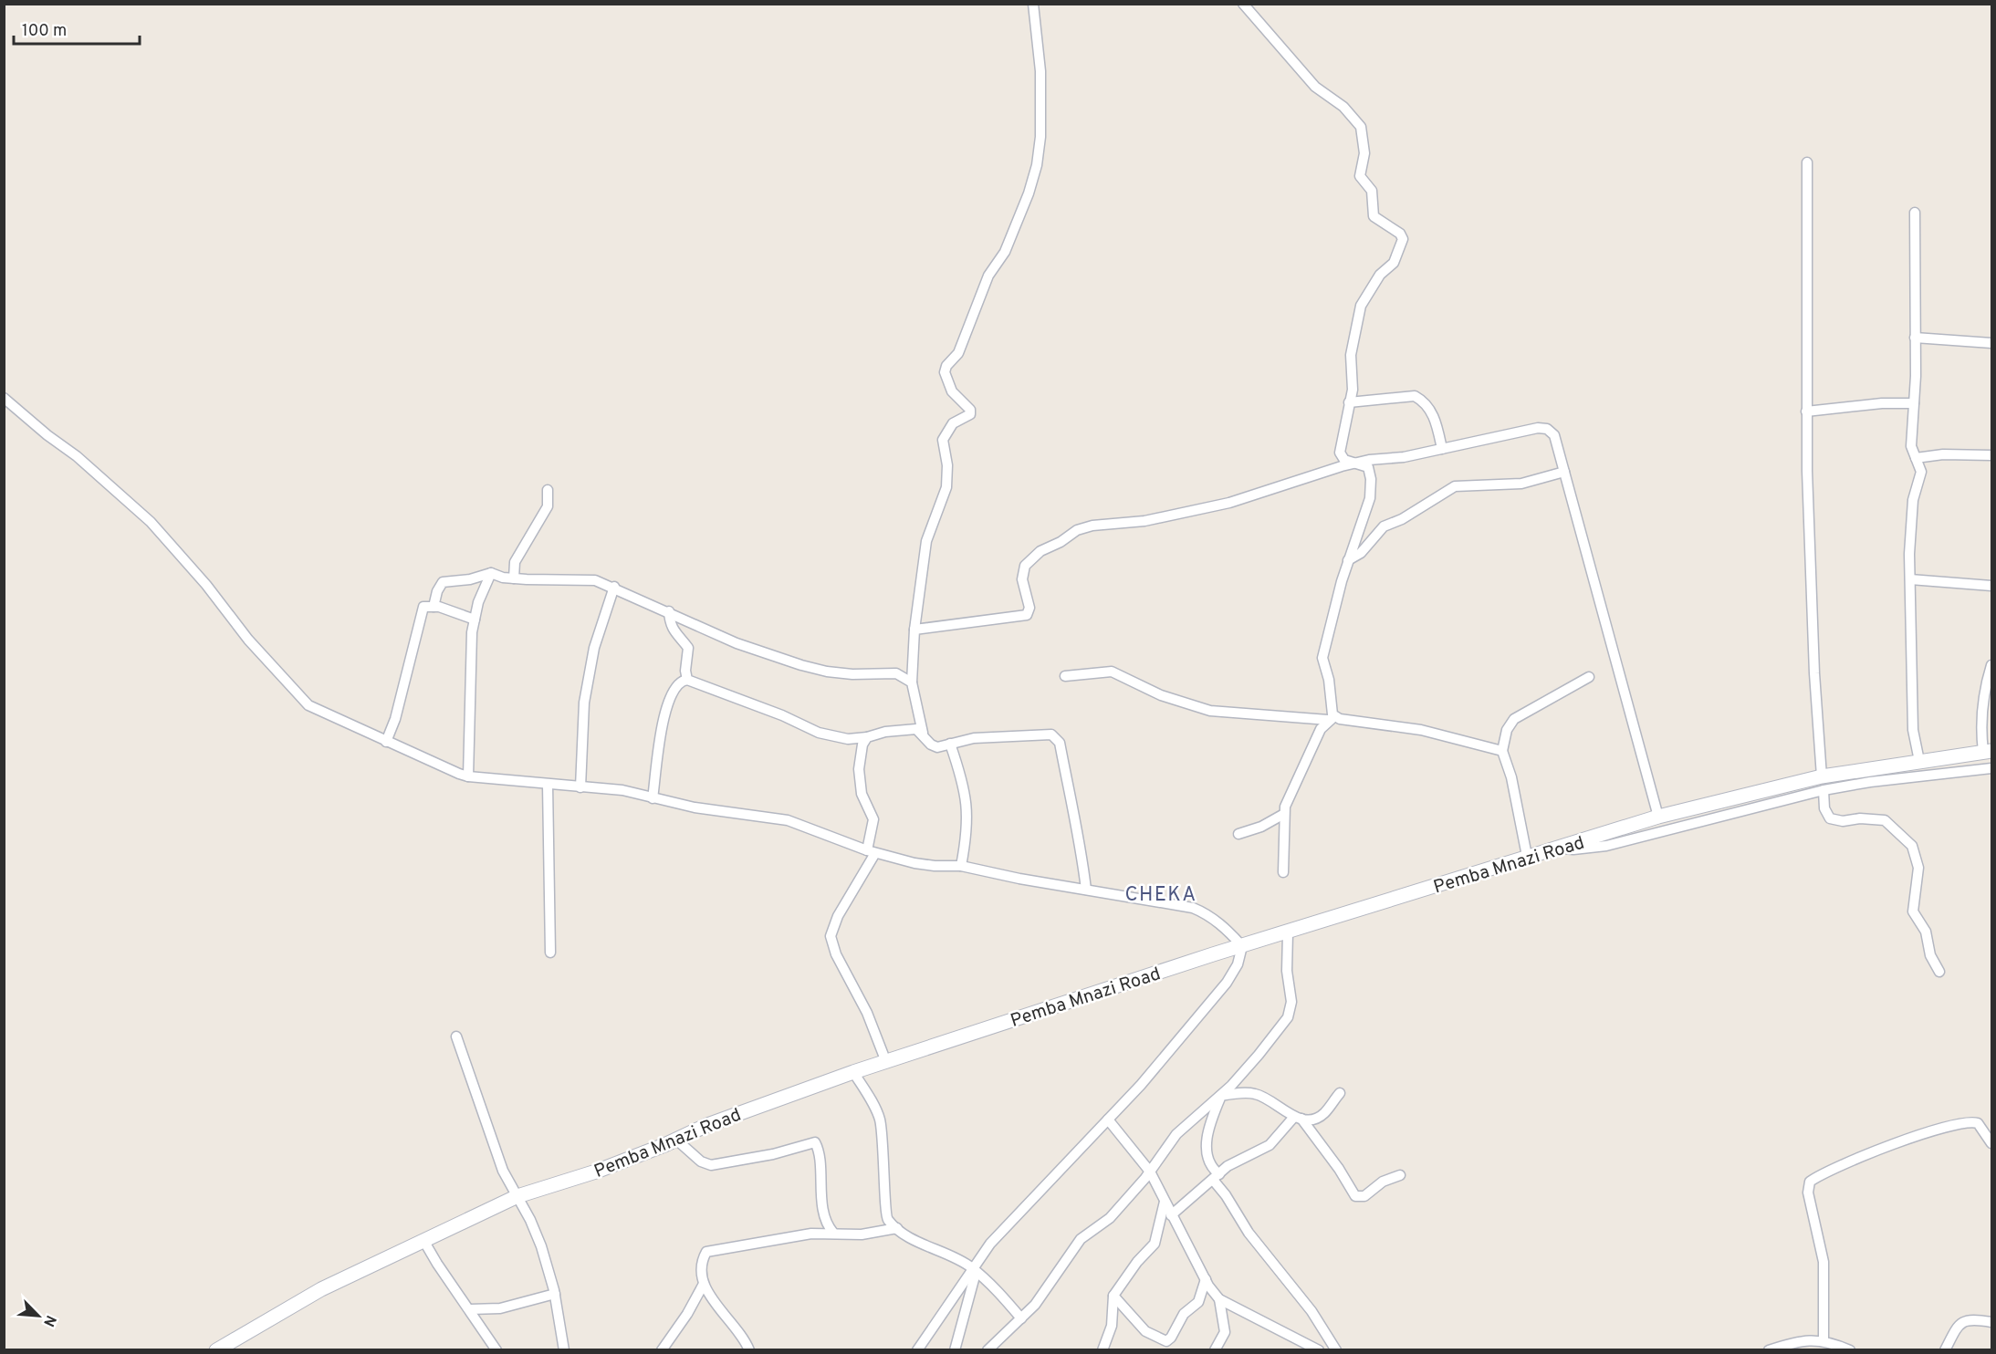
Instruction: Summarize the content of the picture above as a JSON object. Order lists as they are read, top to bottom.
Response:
{
  "streets": {
    "main road": ["Pemba Mnazi Road"]
  },
  "districts": ["CHEKA"],
  "scale_bar": "100 m",
  "north": "bottom right"
}
